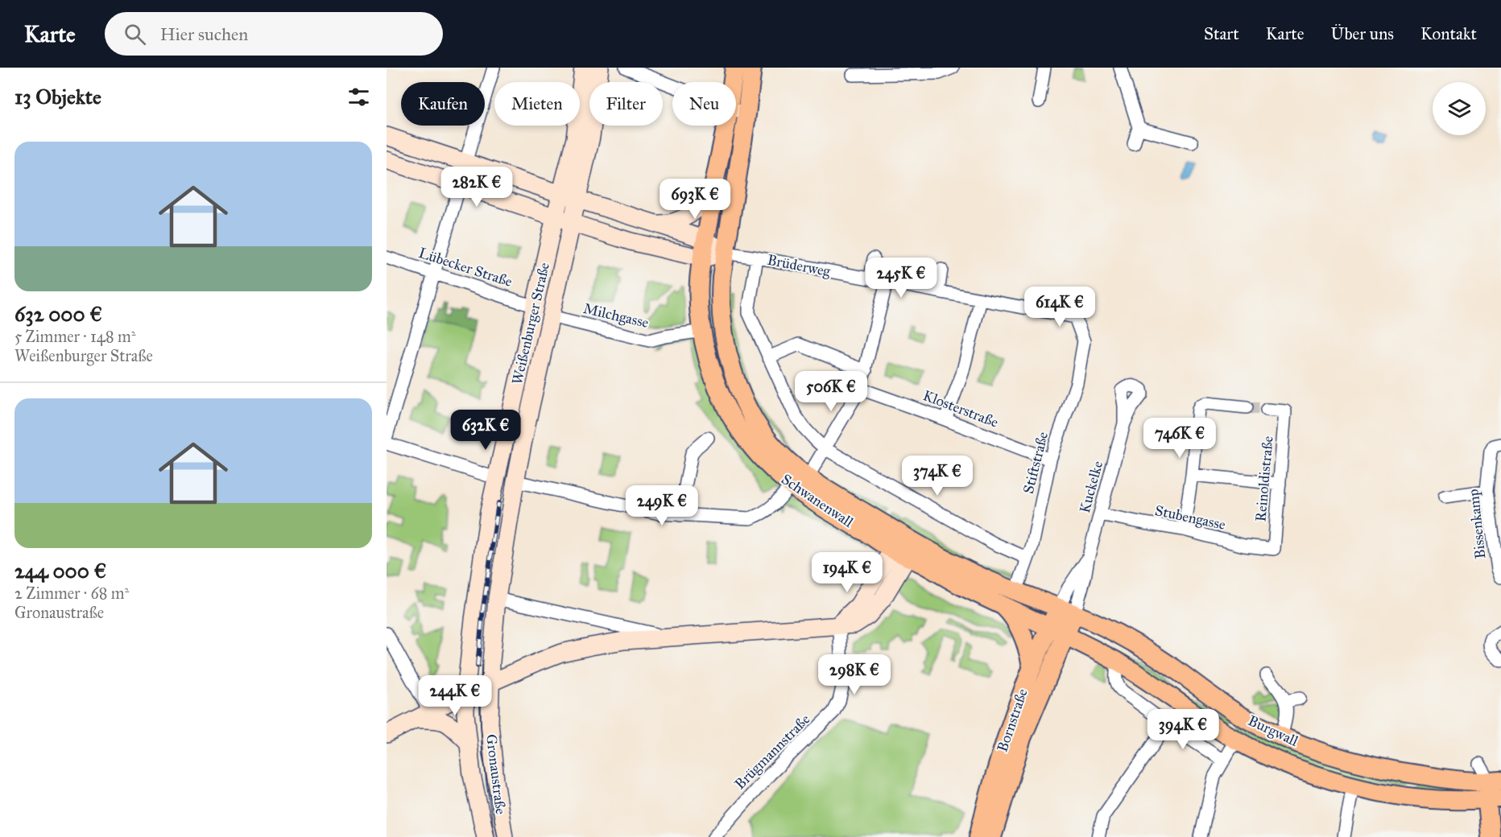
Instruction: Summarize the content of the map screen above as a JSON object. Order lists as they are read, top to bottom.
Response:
{
  "streets": {
    "main road": [
      "Brüderweg",
      "Weißenburger Straße",
      "Schwanenwall",
      "Bornstraße",
      "Burgwall",
      "Gronaustraße"
    ],
    "street": [
      "Lübecker Straße",
      "Milchgasse",
      "Klosterstraße",
      "Stiftstraße",
      "Reinoldistraße",
      "Kuckelke",
      "Stubengasse",
      "Bissenkamp",
      "Brügmannstraße"
    ]
  },
  "crossings": [
    ["Brüderweg", "Weißenburger Straße"],
    ["Brüderweg", "Stiftstraße"],
    ["Brüderweg", "Schwanenwall"],
    ["Lübecker Straße", "Weißenburger Straße"],
    ["Milchgasse", "Weißenburger Straße"],
    ["Milchgasse", "Schwanenwall"],
    ["Weißenburger Straße", "Gronaustraße"],
    ["Klosterstraße", "Stiftstraße"],
    ["Stiftstraße", "Schwanenwall"],
    ["Reinoldistraße", "Stubengasse"],
    ["Kuckelke", "Schwanenwall"],
    ["Kuckelke", "Stubengasse"],
    ["Kuckelke", "Bornstraße"],
    ["Kuckelke", "Burgwall"],
    ["Schwanenwall", "Bornstraße"],
    ["Schwanenwall", "Burgwall"],
    ["Bornstraße", "Burgwall"]
  ],
  "page": {
    "header": "Karte",
    "search": "Hier suchen",
    "nav": [
      "Start",
      "Karte",
      "Über uns",
      "Kontakt"
    ],
    "heading": "13 Objekte",
    "chip": [
      "Kaufen",
      "Mieten",
      "Filter",
      "Neu"
    ],
    "list": [
      {
        "name": "632 000 €",
        "note": "5 Zimmer · 148 m² · Weißenburger Straße"
      },
      {
        "name": "244 000 €",
        "note": "2 Zimmer · 68 m² · Gronaustraße"
      }
    ],
    "price": [
      "282K €",
      "693K €",
      "245K €",
      "614K €",
      "506K €",
      "632K €",
      "746K €",
      "374K €",
      "249K €",
      "194K €",
      "298K €",
      "244K €",
      "394K €"
    ]
  }
}
